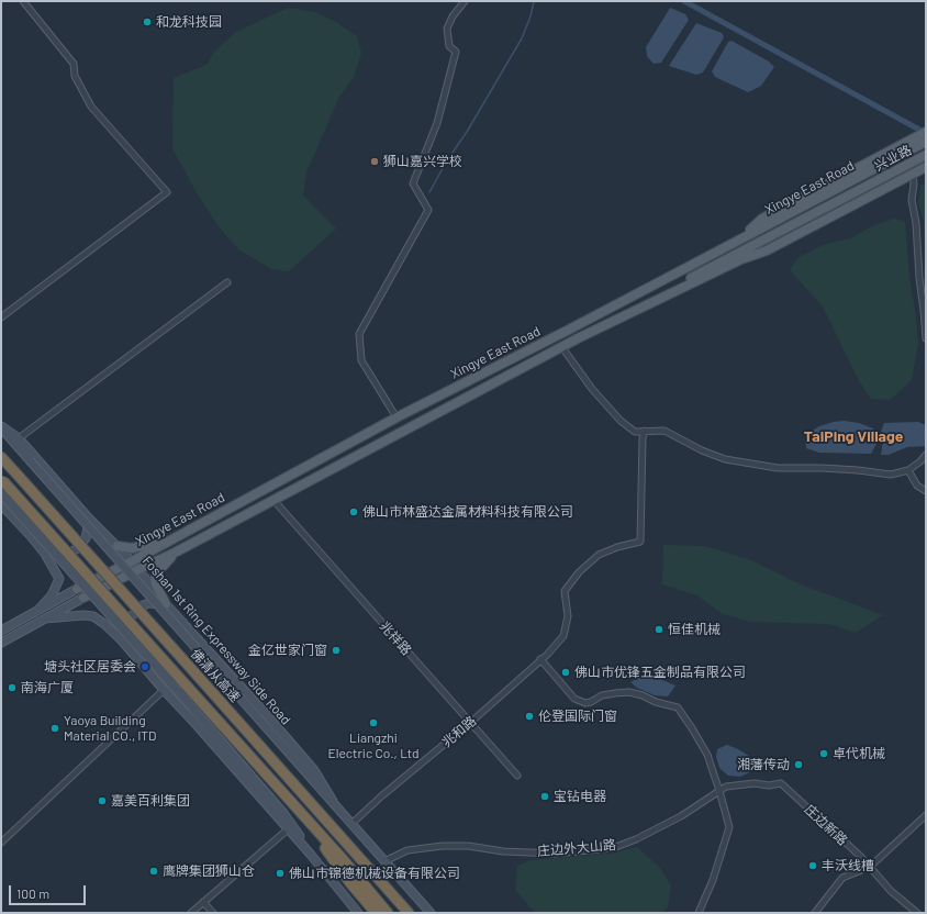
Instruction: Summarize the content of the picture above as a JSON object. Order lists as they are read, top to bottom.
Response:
{
  "streets": {
    "highway": ["佛清从高速"],
    "main road": ["兴业路", "Xingye East Road", "Foshan 1st Ring Expressway Side Road"],
    "street": [
      "兆祥路",
      "兆和路",
      "庄边新路",
      "庄边外大山路"
    ]
  },
  "crossings": [
    ["兴业路", "Xingye East Road"],
    ["Xingye East Road", "兆祥路"],
    ["Xingye East Road", "Foshan 1st Ring Expressway Side Road"],
    ["兆祥路", "兆和路"],
    ["Foshan 1st Ring Expressway Side Road", "兆和路"],
    ["Foshan 1st Ring Expressway Side Road", "庄边外大山路"],
    ["庄边新路", "庄边外大山路"]
  ],
  "districts": ["TaiPing Village"],
  "places": [
    "和龙科技园",
    "狮山嘉兴学校",
    "佛山市林盛达金属材料科技有限公司",
    "恒佳机械",
    "金亿世家门窗",
    "塘头社区居委会",
    "佛山市优锋五金制品有限公司",
    "南海广厦",
    "伦登国际门窗",
    "Liangzhi Electric Co., Ltd",
    "Yaoya Building Material CO., lTD",
    "卓代机械",
    "湘藩传动",
    "宝钻电器",
    "嘉美百利集团",
    "丰沃线槽",
    "鹰牌集团狮山仓",
    "佛山市锦德机械设备有限公司"
  ],
  "scale_bar": "100 m"
}
